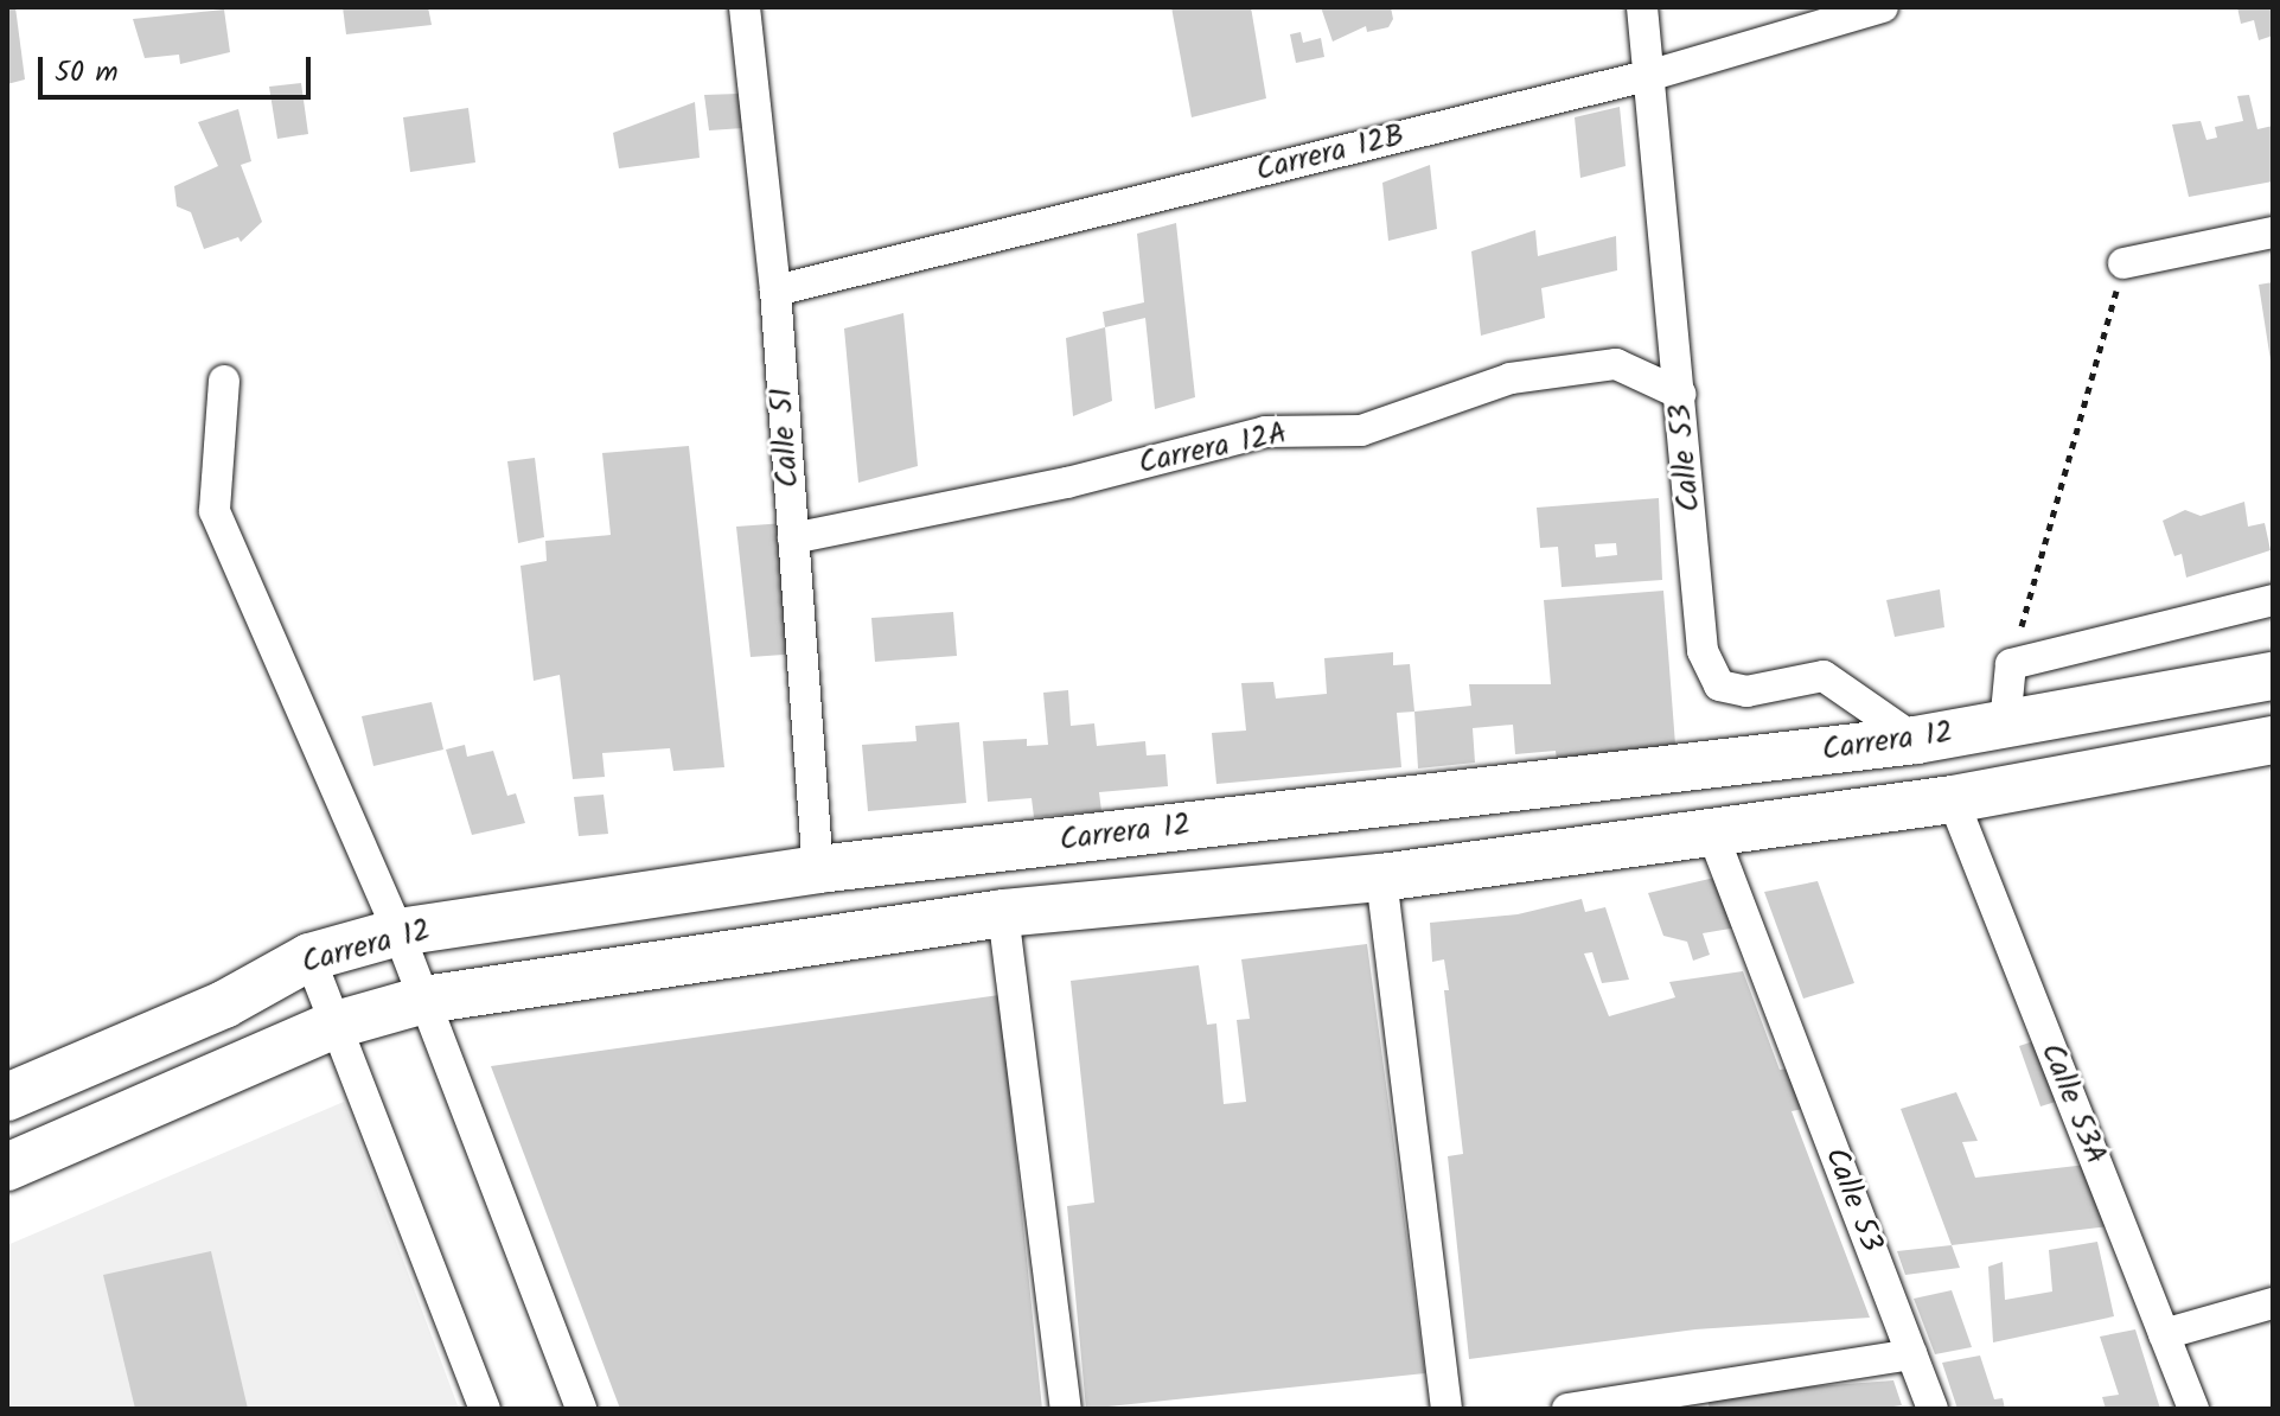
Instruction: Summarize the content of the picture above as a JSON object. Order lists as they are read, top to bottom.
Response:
{
  "streets": {
    "main road": ["Carrera 12"],
    "street": [
      "Carrera 12B",
      "Calle 51",
      "Carrera 12A",
      "Calle 53",
      "Calle 53A"
    ]
  },
  "crossings": [
    ["Carrera 12B", "Calle 51"],
    ["Carrera 12B", "Calle 53"],
    ["Calle 51", "Carrera 12A"],
    ["Calle 51", "Carrera 12"],
    ["Carrera 12A", "Calle 53"],
    ["Calle 53", "Carrera 12"]
  ],
  "scale_bar": "50 m"
}
